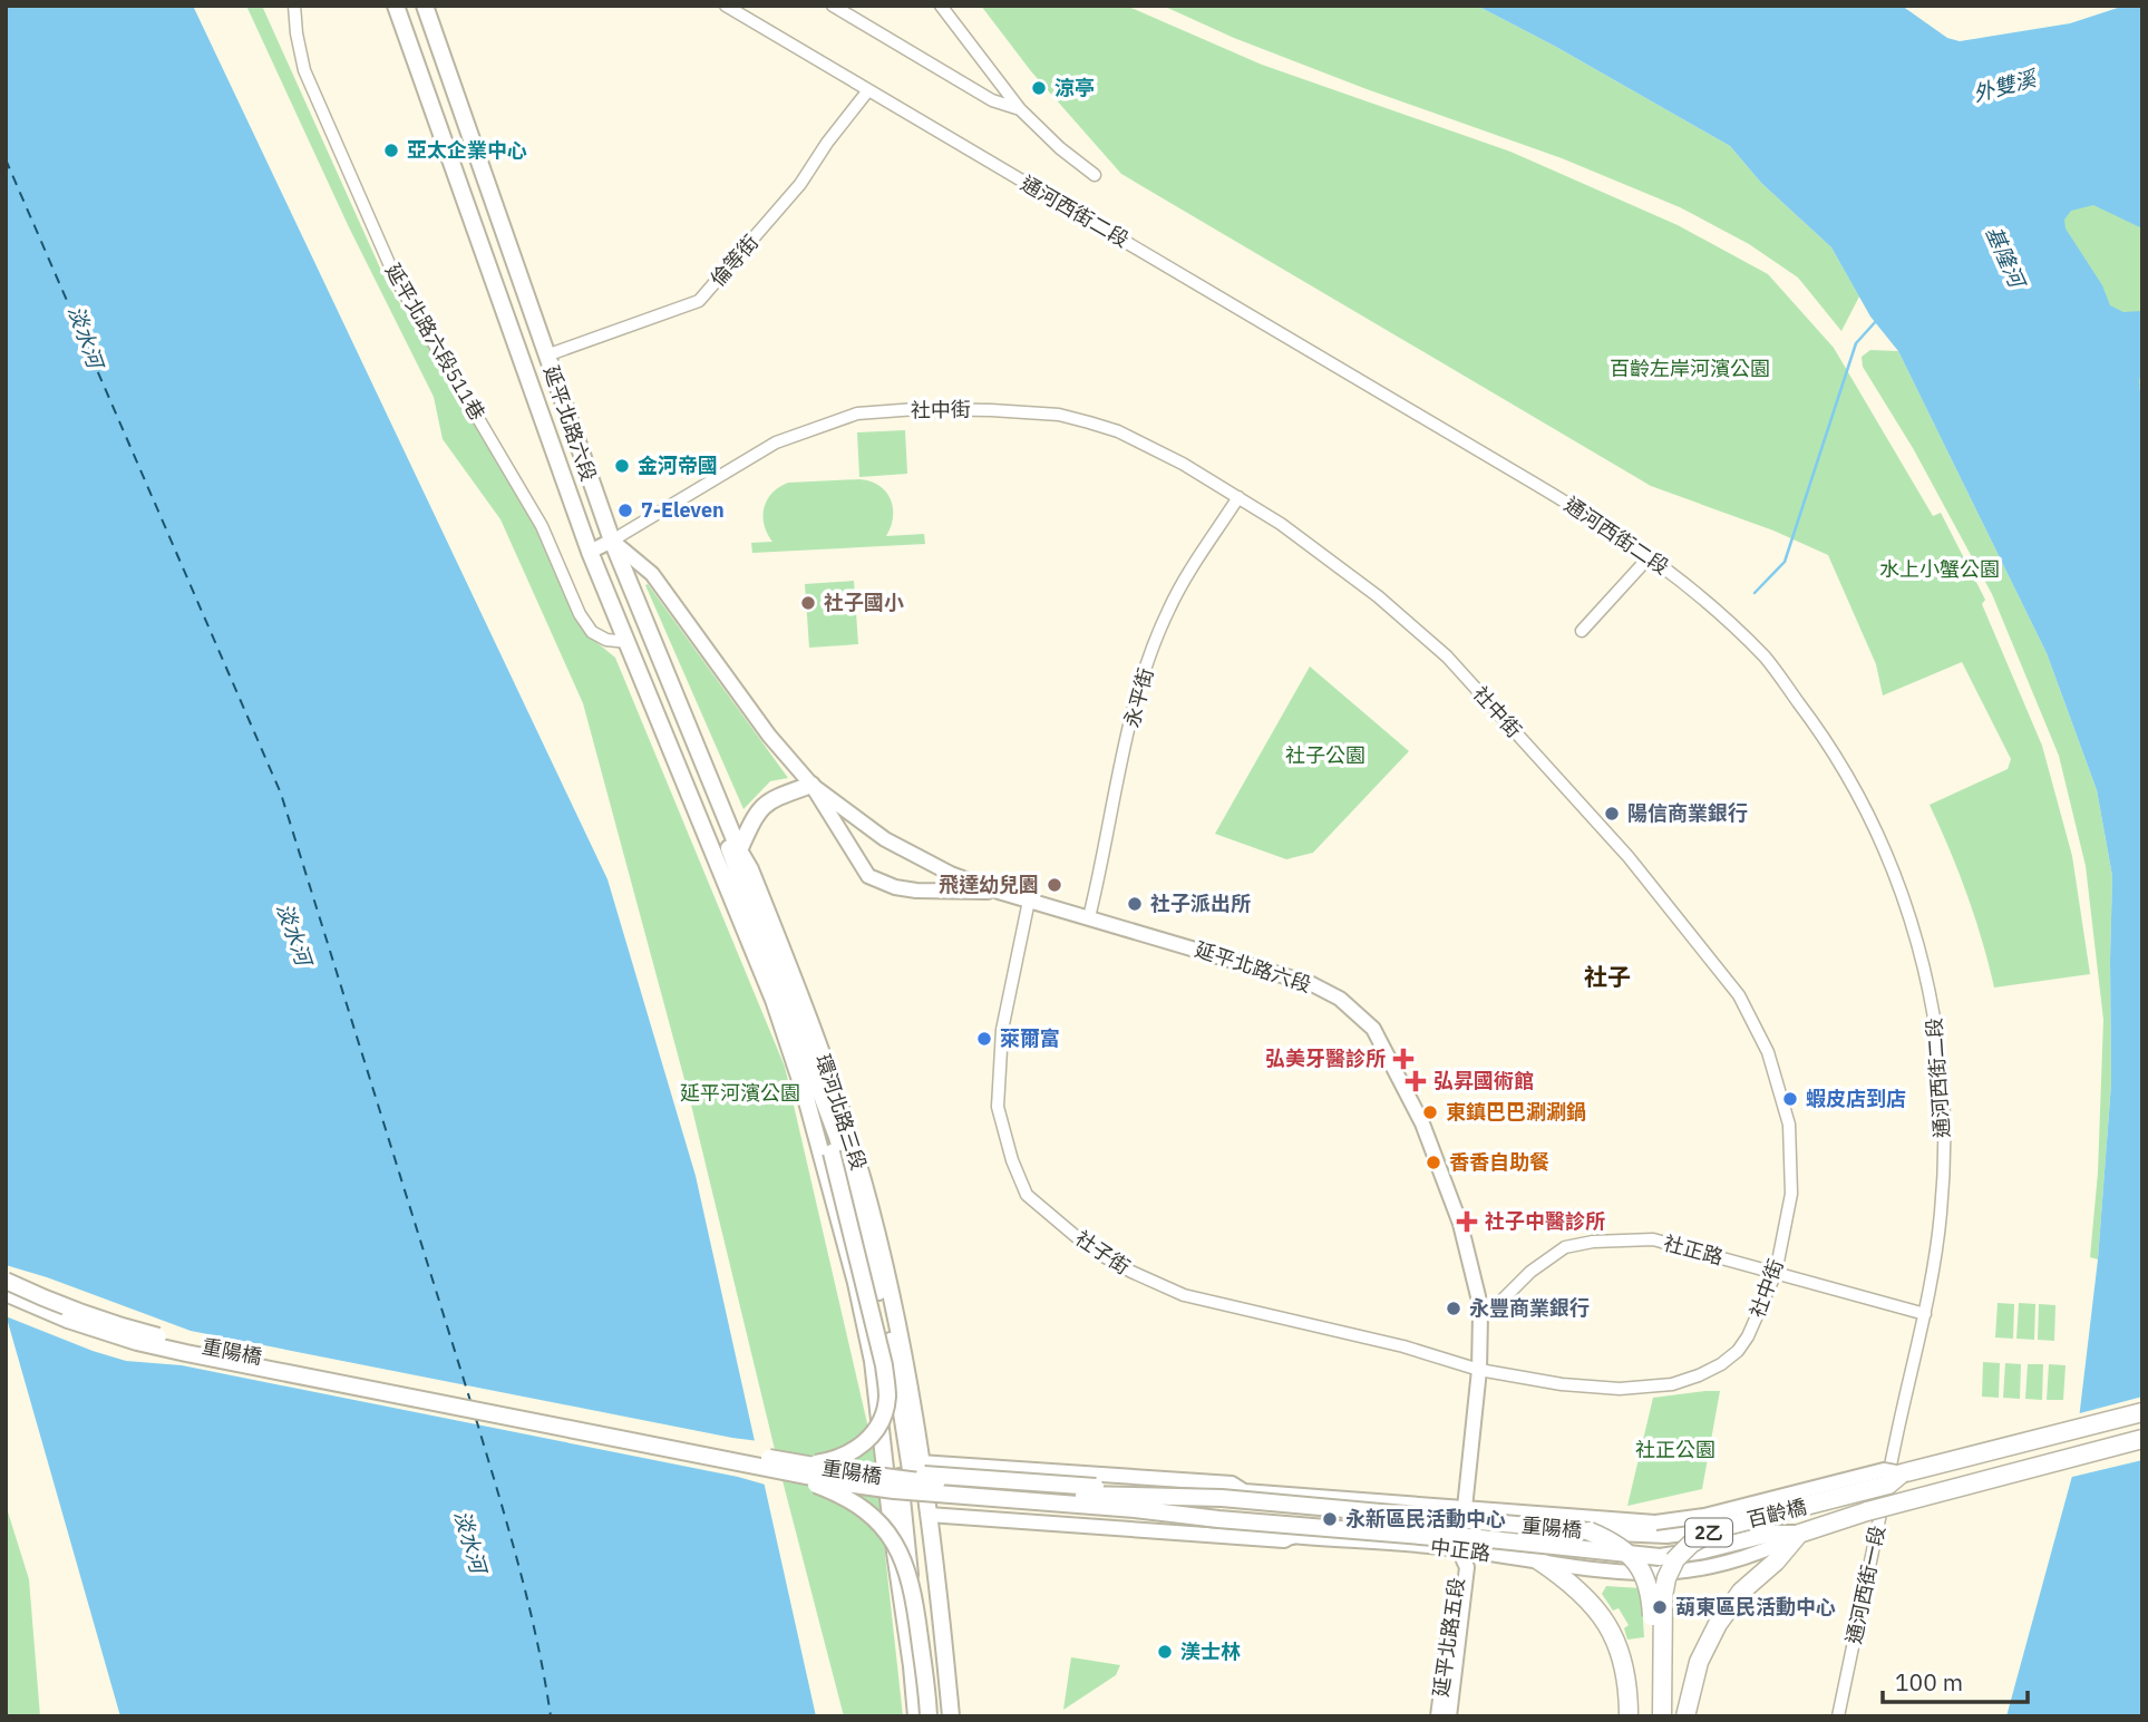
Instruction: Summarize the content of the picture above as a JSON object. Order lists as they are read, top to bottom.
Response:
{
  "streets": {
    "main road": [
      "延平北路六段",
      "環河北路三段",
      "重陽橋",
      "百齡橋",
      "2乙"
    ],
    "street": [
      "通河西街二段",
      "倫等街",
      "延平北路六段511巷",
      "社中街",
      "永平街",
      "社正路",
      "社子街",
      "中正路",
      "通河西街一段",
      "延平北路五段"
    ]
  },
  "crossings": [
    ["通河西街二段", "倫等街"],
    ["通河西街二段", "社正路"],
    ["通河西街二段", "通河西街一段"],
    ["倫等街", "延平北路六段"],
    ["延平北路六段511巷", "環河北路三段"],
    ["社中街", "延平北路六段"],
    ["社中街", "永平街"],
    ["社中街", "環河北路三段"],
    ["社中街", "社正路"],
    ["社中街", "社子街"],
    ["延平北路六段", "永平街"],
    ["延平北路六段", "環河北路三段"],
    ["延平北路六段", "社正路"],
    ["延平北路六段", "社子街"],
    ["延平北路六段", "延平北路五段"],
    ["環河北路三段", "中正路"],
    ["重陽橋", "百齡橋"],
    ["重陽橋", "中正路"],
    ["重陽橋", "延平北路五段"],
    ["中正路", "延平北路五段"]
  ],
  "districts": ["社子"],
  "water": ["外雙溪", "基隆河", "淡水河"],
  "parks": [
    "百齡左岸河濱公園",
    "水上小蟹公園",
    "社子公園",
    "延平河濱公園",
    "社正公園"
  ],
  "places": {
    "other": [
      "涼亭",
      "亞太企業中心",
      "金河帝國",
      "7-Eleven",
      "社子國小",
      "陽信商業銀行",
      "飛達幼兒園",
      "社子派出所",
      "萊爾富",
      "蝦皮店到店",
      "東鎮巴巴涮涮鍋",
      "香香自助餐",
      "永豐商業銀行",
      "永新區民活動中心",
      "葫東區民活動中心",
      "渼士林"
    ],
    "health": ["弘美牙醫診所", "弘昇國術館", "社子中醫診所"]
  },
  "scale_bar": "100 m"
}
